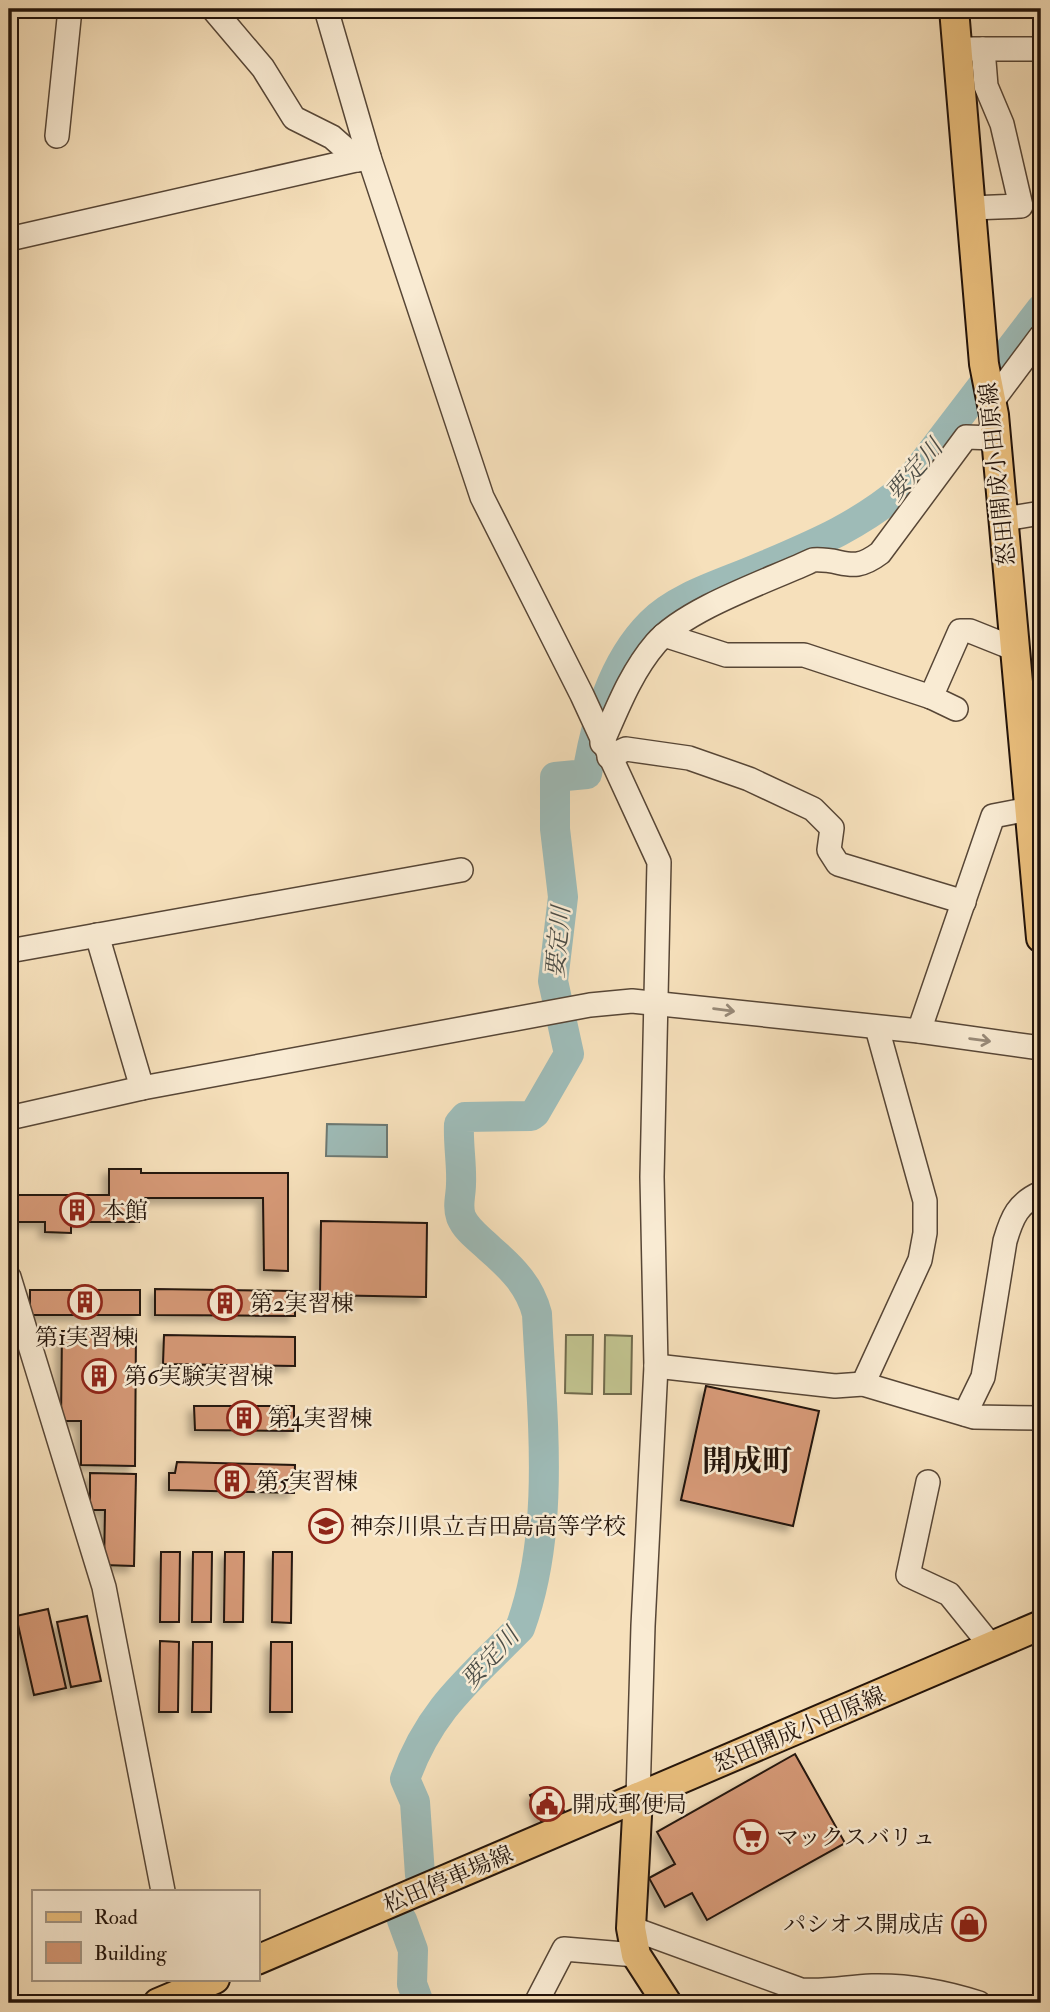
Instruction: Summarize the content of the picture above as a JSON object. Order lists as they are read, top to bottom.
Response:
{
  "streets": {
    "main road": ["怒田開成小田原線", "松田停車場線"]
  },
  "crossings": [
    ["怒田開成小田原線", "松田停車場線"]
  ],
  "districts": ["開成町"],
  "water": ["要定川"],
  "places": {
    "building": [
      "本館",
      "第1実習棟",
      "第2実習棟",
      "第6実験実習棟",
      "第4実習棟",
      "第5実習棟"
    ],
    "school or university": ["神奈川県立吉田島高等学校"],
    "public building": ["開成郵便局"],
    "supermarket": ["マックスバリュ"],
    "shop": ["パシオス開成店"]
  },
  "legend": ["Road", "Building"]
}
